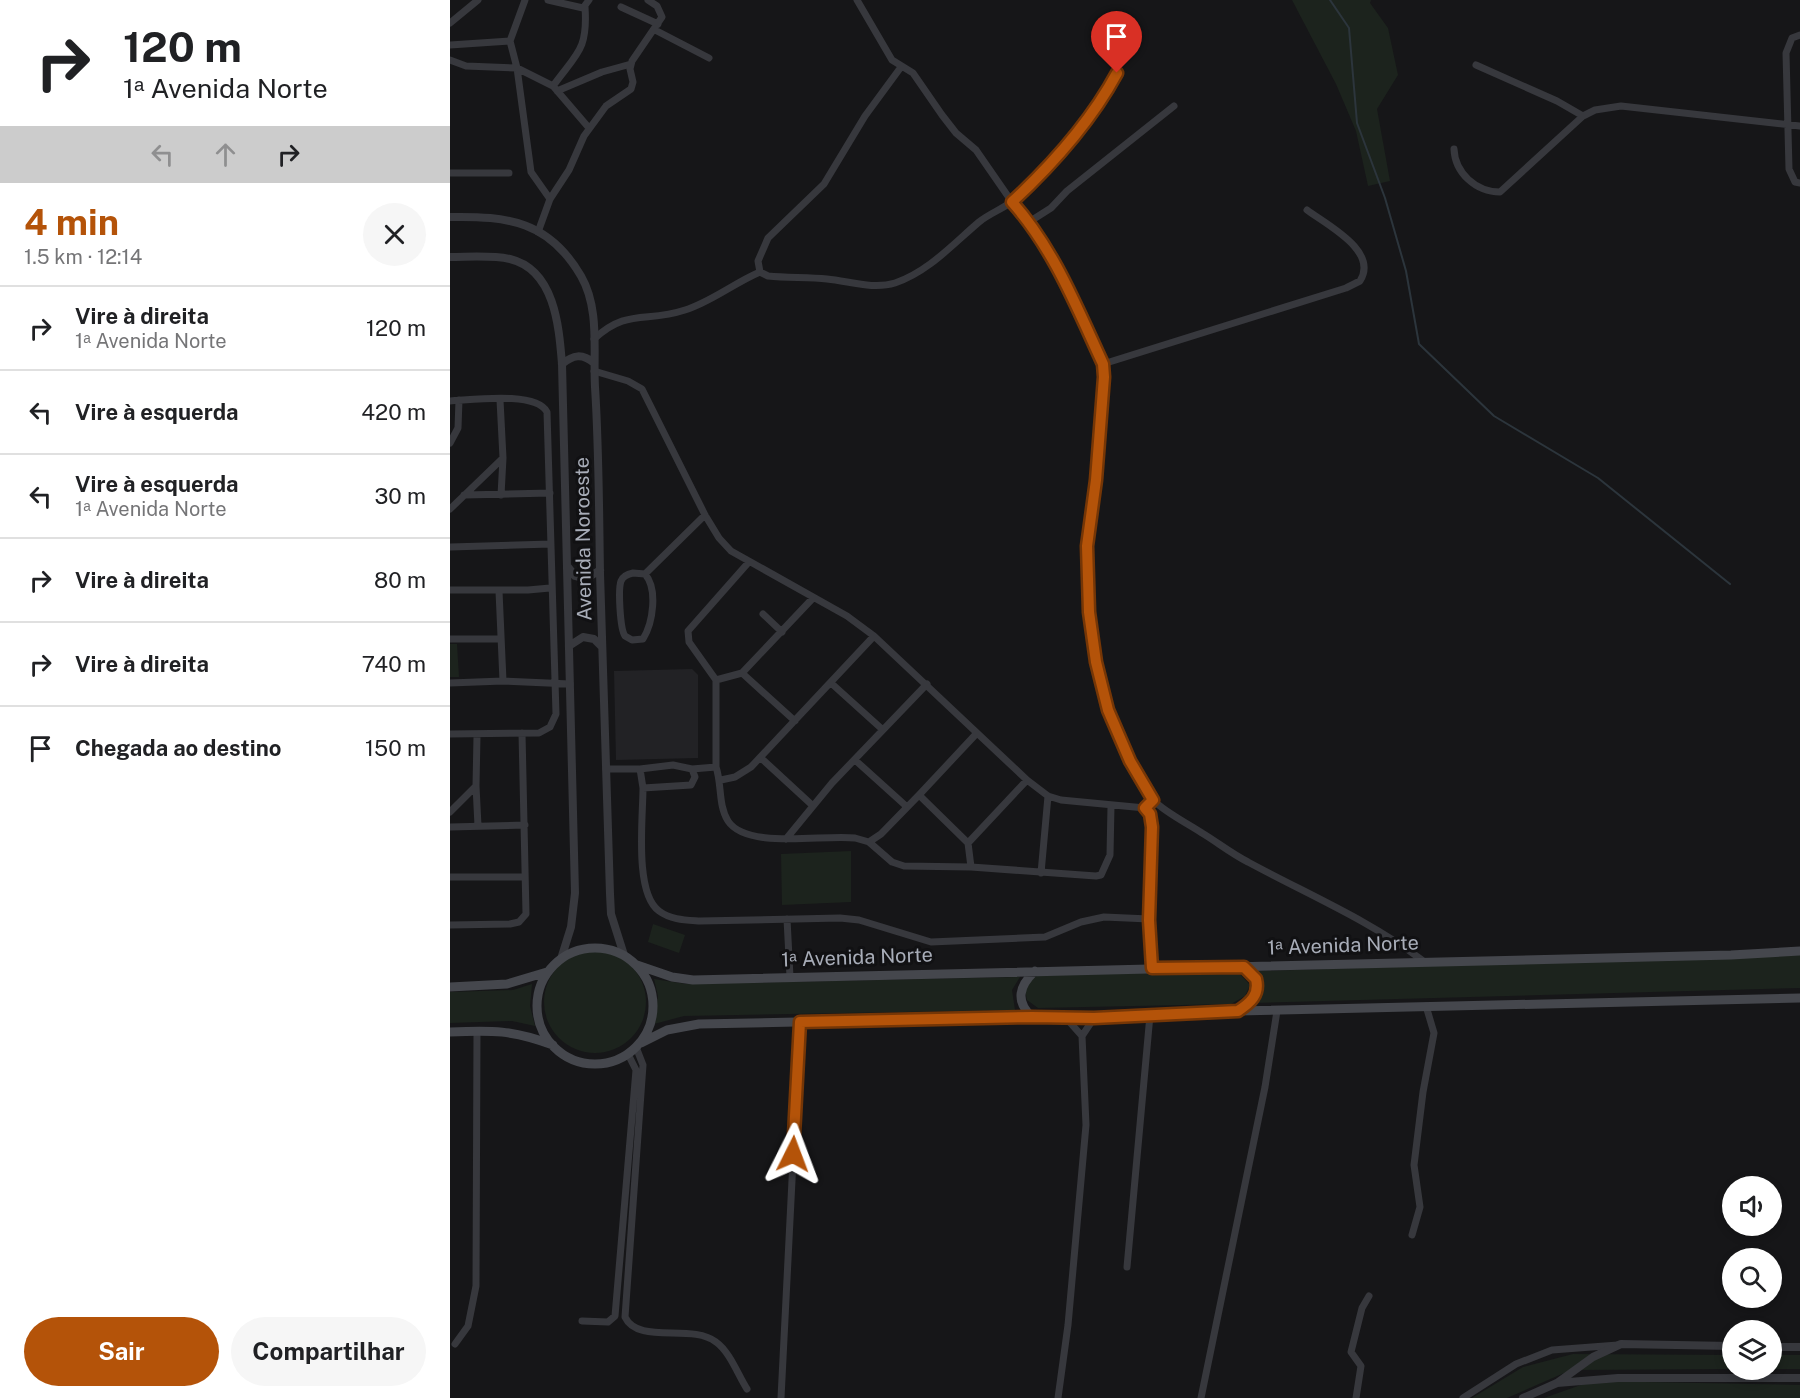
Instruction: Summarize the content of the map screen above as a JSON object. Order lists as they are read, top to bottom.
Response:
{
  "streets": {
    "main road": ["1ᵃ Avenida Norte"],
    "street": ["Avenida Noroeste"]
  },
  "crossings": [
    ["Avenida Noroeste", "1ᵃ Avenida Norte"]
  ],
  "page": {
    "turn": ["120 m", "1ᵃ Avenida Norte"],
    "heading": ["4 min", "1.5 km · 12:14"],
    "list": [
      {
        "name": "Vire à direita",
        "note": "1ᵃ Avenida Norte",
        "value": "120 m"
      },
      {
        "name": "Vire à esquerda",
        "value": "420 m"
      },
      {
        "name": "Vire à esquerda",
        "note": "1ᵃ Avenida Norte",
        "value": "30 m"
      },
      {
        "name": "Vire à direita",
        "value": "80 m"
      },
      {
        "name": "Vire à direita",
        "value": "740 m"
      },
      {
        "name": "Chegada ao destino",
        "value": "150 m"
      }
    ],
    "buttons": ["Sair", "Compartilhar"]
  }
}
